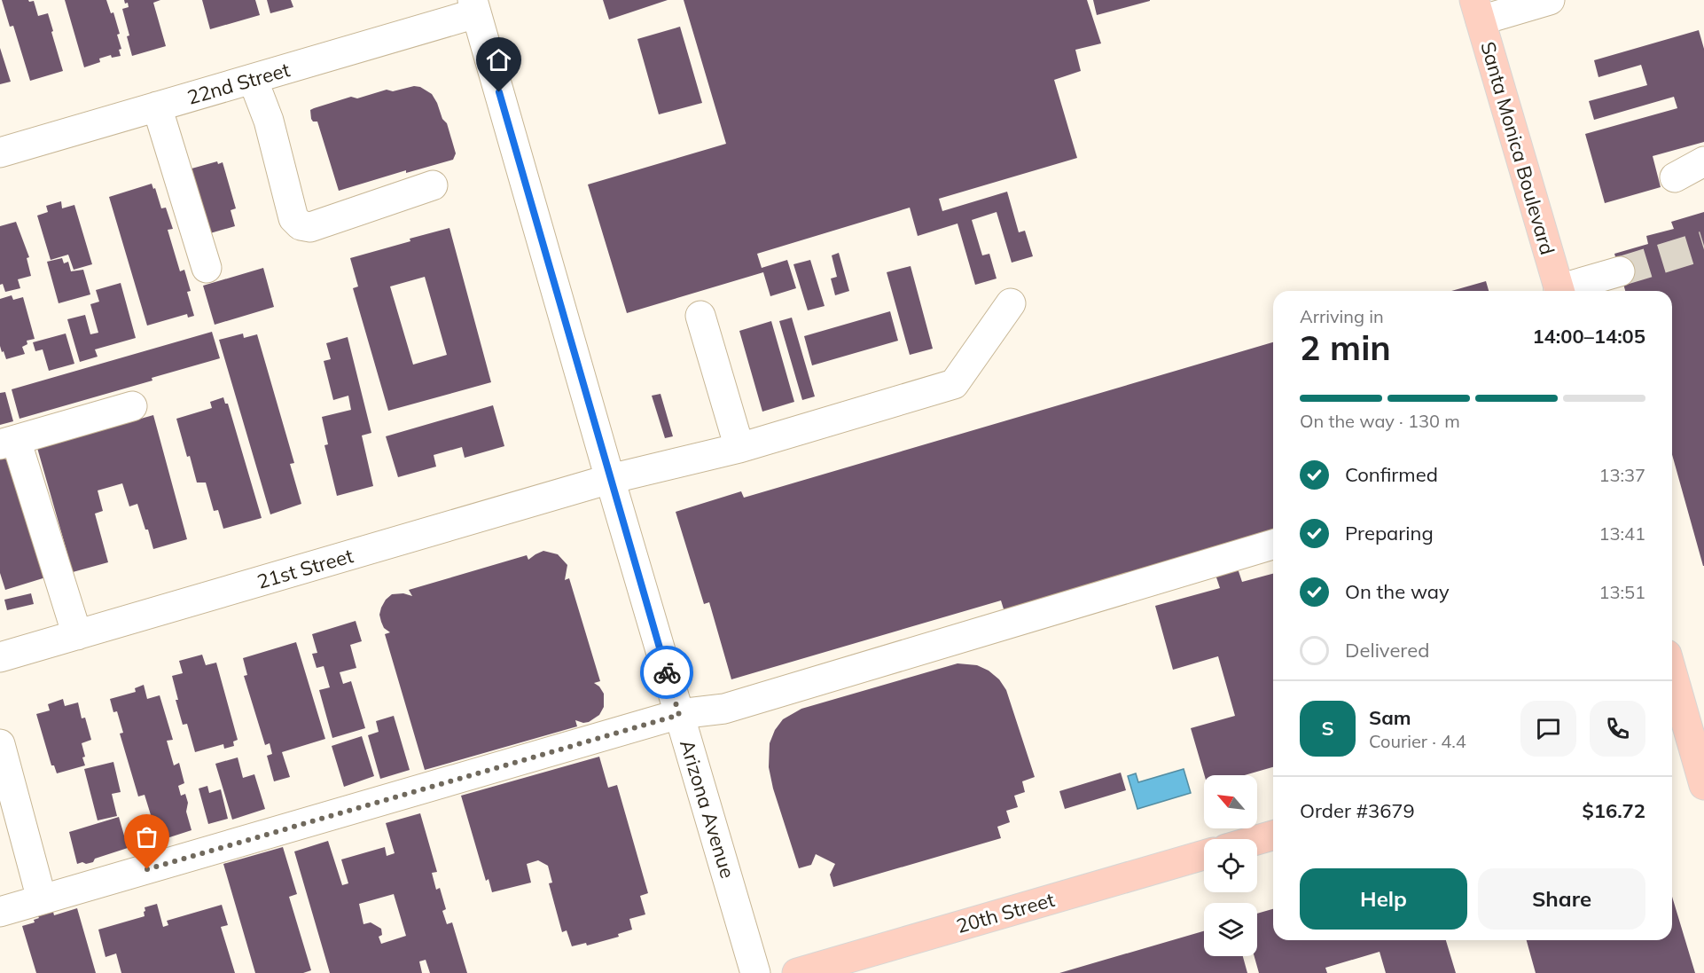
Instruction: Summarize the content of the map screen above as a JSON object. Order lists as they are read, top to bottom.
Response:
{
  "streets": {
    "main road": ["Santa Monica Boulevard", "20th Street"],
    "street": ["22nd Street", "21st Street", "Arizona Avenue"]
  },
  "crossings": [
    ["22nd Street", "Arizona Avenue"],
    ["21st Street", "Arizona Avenue"]
  ],
  "north": "top left",
  "page": {
    "heading": ["2 min", "Arriving in", "14:00–14:05"],
    "panel": [
      "Sam",
      "Courier · 4.4",
      "Order #3679",
      "$16.72"
    ],
    "bar": "On the way · 130 m",
    "list": [
      ["Confirmed", "13:37"],
      ["Preparing", "13:41"],
      ["On the way", "13:51"],
      "Delivered"
    ],
    "round": "S",
    "buttons": ["Help", "Share"]
  }
}
